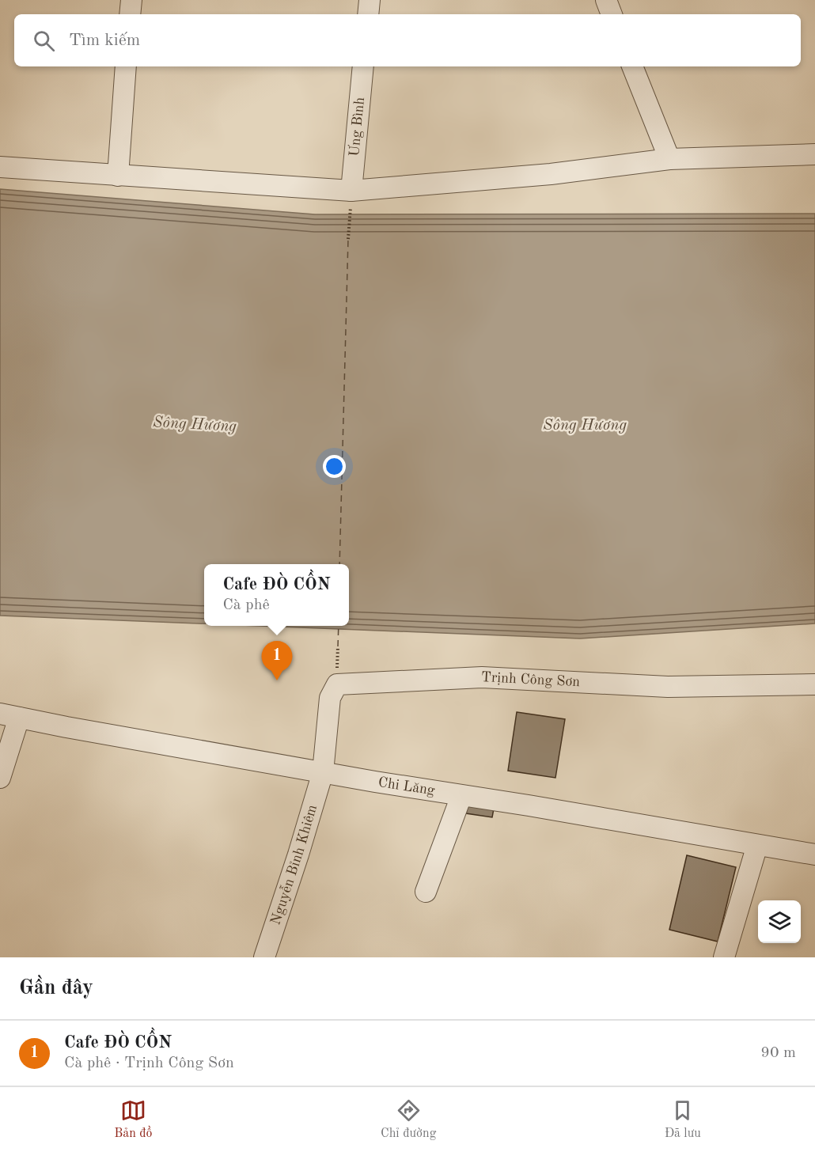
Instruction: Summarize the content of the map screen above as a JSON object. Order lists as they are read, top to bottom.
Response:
{
  "streets": {
    "street": [
      "Ưng Bình",
      "Trịnh Công Sơn",
      "Chi Lăng",
      "Nguyễn Bỉnh Khiêm"
    ]
  },
  "crossings": [
    ["Trịnh Công Sơn", "Chi Lăng"],
    ["Trịnh Công Sơn", "Nguyễn Bỉnh Khiêm"],
    ["Chi Lăng", "Nguyễn Bỉnh Khiêm"]
  ],
  "water": ["Sông Hương"],
  "page": {
    "search": "Tìm kiếm",
    "popup": ["Cafe ĐÒ CỒN", "Cà phê"],
    "pins": "1",
    "heading": "Gần đây",
    "list": [
      {
        "mark": "1",
        "name": "Cafe ĐÒ CỒN",
        "note": "Cà phê · Trịnh Công Sơn",
        "value": "90 m"
      }
    ],
    "nav": ["Bản đồ", "Chỉ đường", "Đã lưu"]
  }
}
